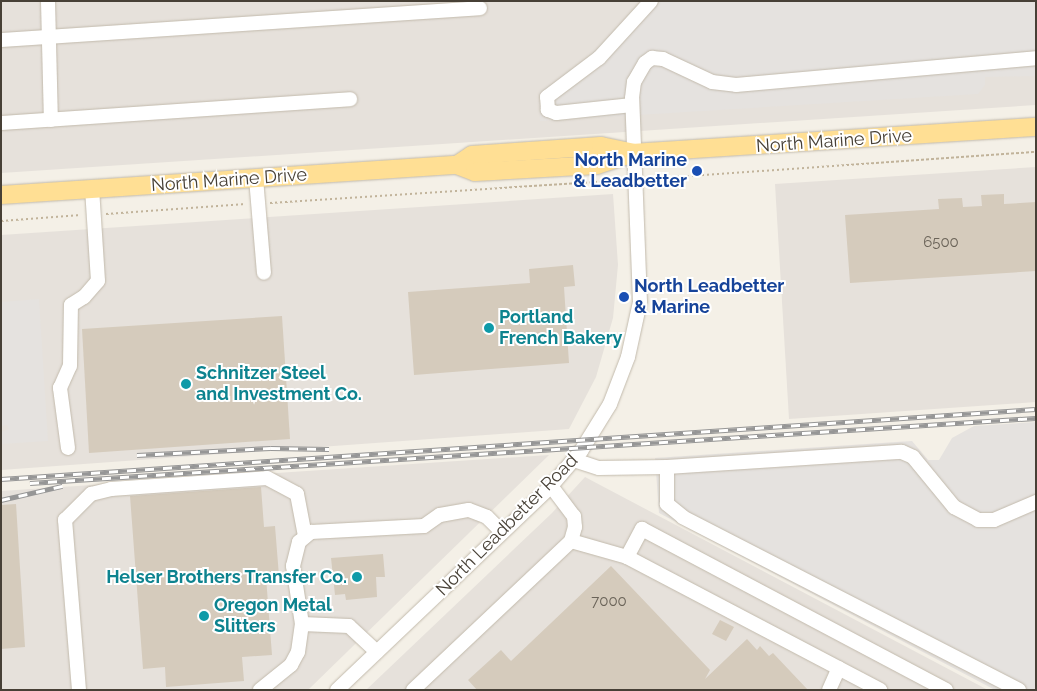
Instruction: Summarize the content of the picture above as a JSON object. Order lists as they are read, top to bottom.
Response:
{
  "streets": {
    "main road": ["North Marine Drive"],
    "street": ["North Leadbetter Road"]
  },
  "crossings": [
    ["North Marine Drive", "North Leadbetter Road"]
  ],
  "places": [
    "North Marine & Leadbetter",
    "North Leadbetter & Marine",
    "Portland French Bakery",
    "Schnitzer Steel and Investment Co.",
    "Helser Brothers Transfer Co.",
    "Oregon Metal Slitters"
  ],
  "house_numbers": ["6500", "7000"]
}
